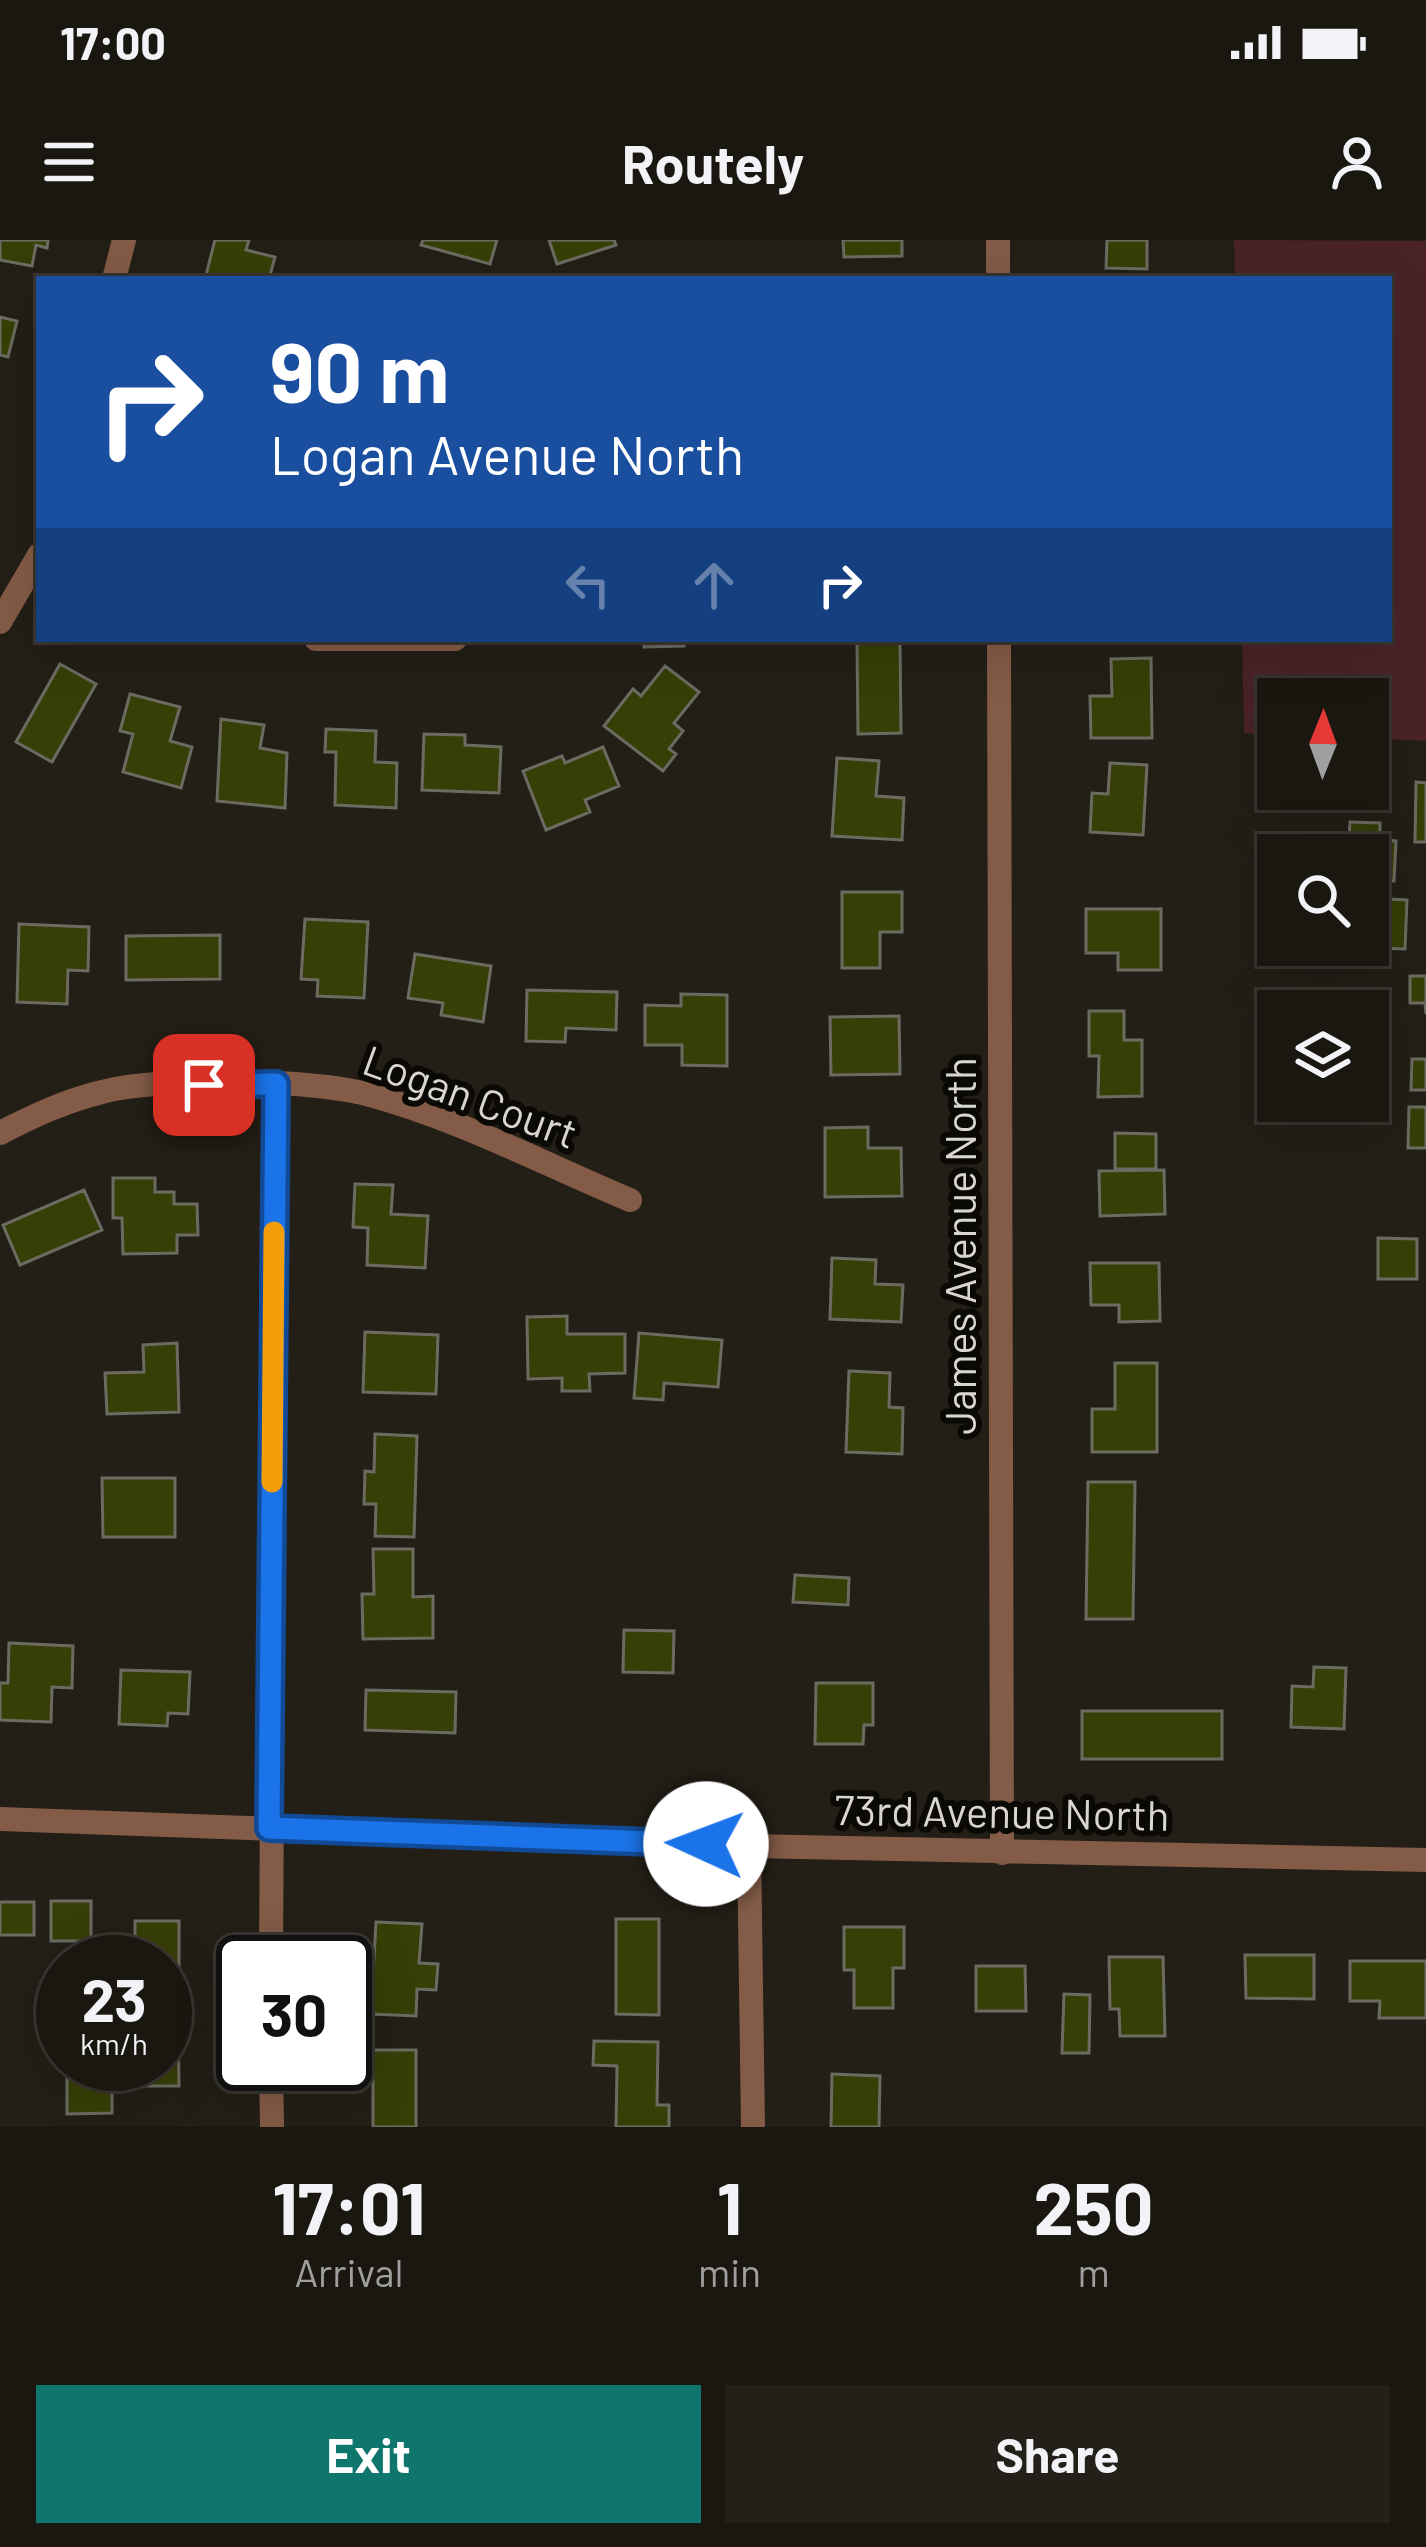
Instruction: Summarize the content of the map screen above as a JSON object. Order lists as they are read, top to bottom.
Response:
{
  "streets": {
    "street": ["Logan Court", "James Avenue North", "73rd Avenue North"]
  },
  "crossings": [
    ["James Avenue North", "73rd Avenue North"]
  ],
  "north": "top",
  "page": {
    "status": "17:00",
    "header": "Routely",
    "turn": ["90 m", "Logan Avenue North"],
    "speed": "23 km/h",
    "limit": "30",
    "eta": [
      "17:01",
      "Arrival",
      "1",
      "min",
      "250",
      "m"
    ],
    "buttons": ["Exit", "Share"]
  }
}
